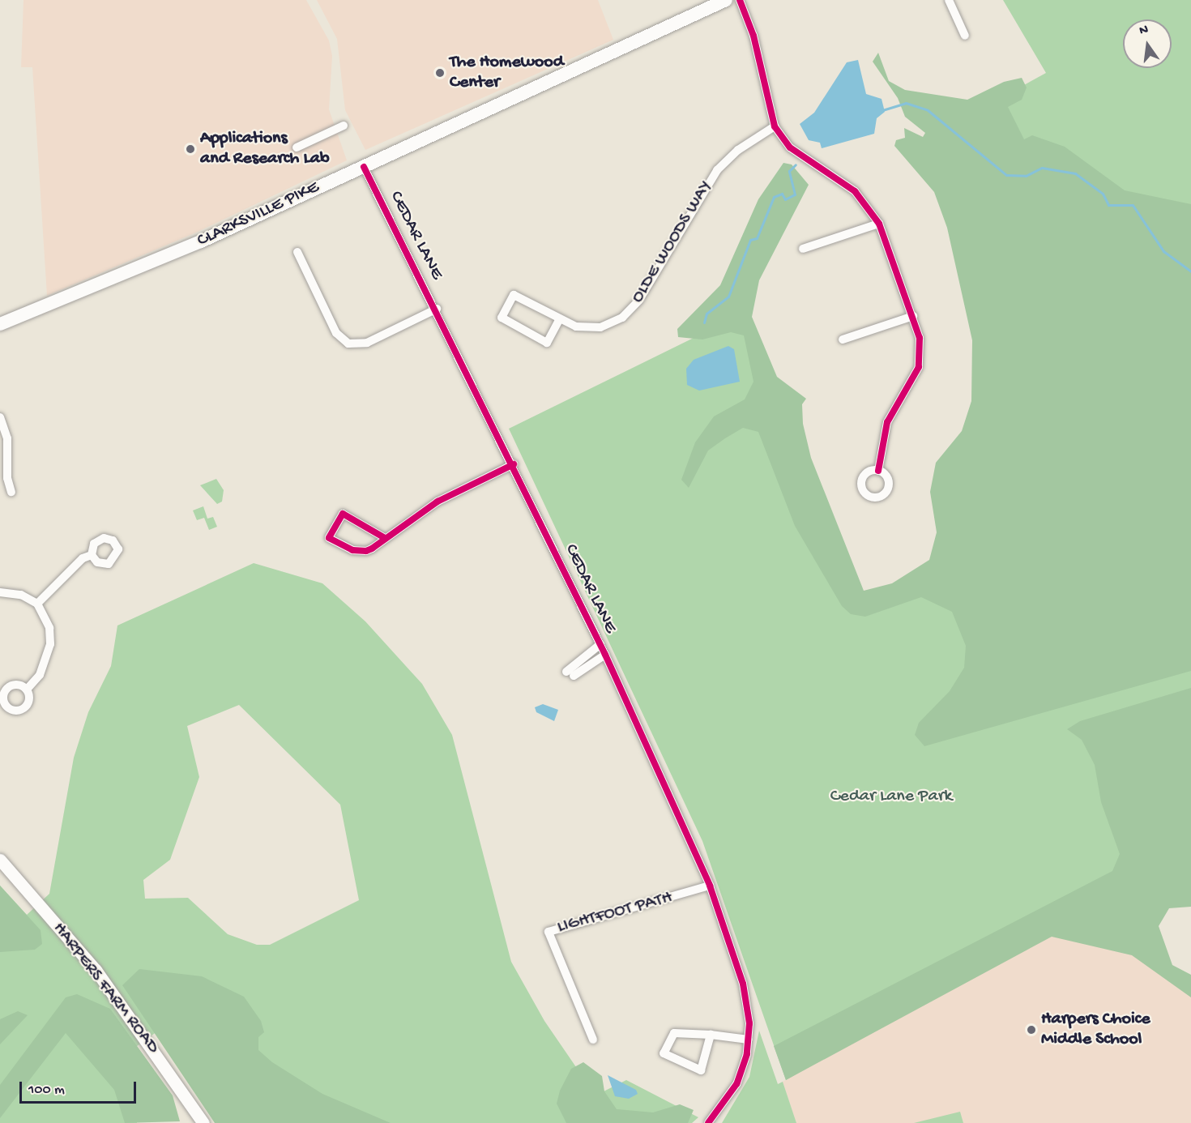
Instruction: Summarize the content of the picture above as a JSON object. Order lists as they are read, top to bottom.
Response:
{
  "streets": {
    "main road": ["CLARKSVILLE PIKE", "HARPERS FARM ROAD"],
    "street": ["CEDAR LANE", "OLDE WOODS WAY", "LIGHTFOOT PATH"]
  },
  "crossings": [
    ["CLARKSVILLE PIKE", "CEDAR LANE"],
    ["CEDAR LANE", "LIGHTFOOT PATH"]
  ],
  "parks": ["Cedar Lane Park"],
  "places": ["The Homewood Center", "Applications and Research Lab", "Harpers Choice Middle School"],
  "scale_bar": "100 m",
  "north": "top"
}
